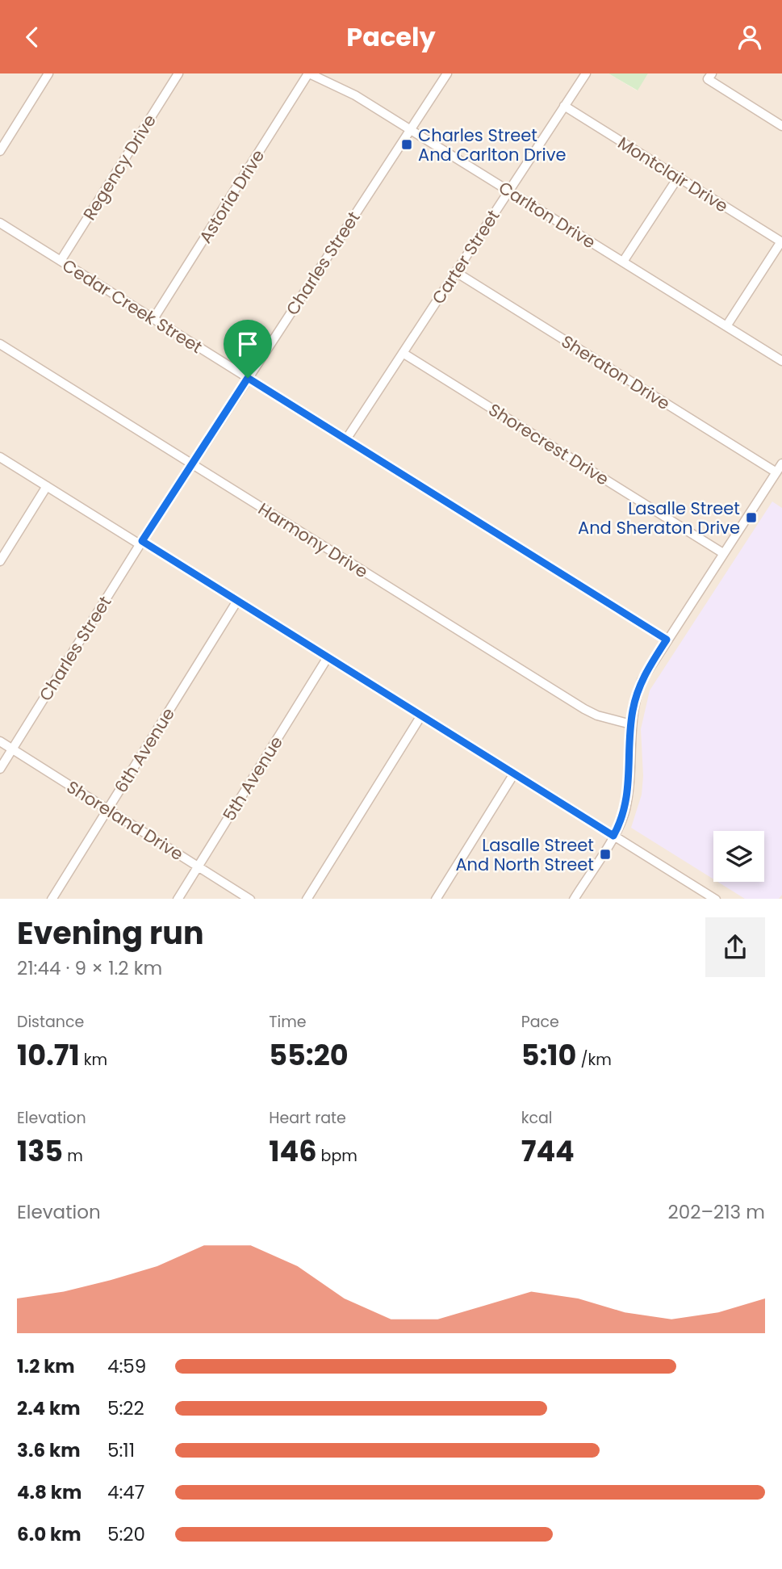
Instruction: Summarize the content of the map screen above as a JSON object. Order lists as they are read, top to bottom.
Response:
{
  "streets": {
    "street": [
      "Regency Drive",
      "Montclair Drive",
      "Astoria Drive",
      "Carlton Drive",
      "Carter Street",
      "Charles Street",
      "Cedar Creek Street",
      "Sheraton Drive",
      "Shorecrest Drive",
      "Harmony Drive",
      "6th Avenue",
      "5th Avenue",
      "Shoreland Drive"
    ]
  },
  "crossings": [
    ["Regency Drive", "Cedar Creek Street"],
    ["Montclair Drive", "Carter Street"],
    ["Astoria Drive", "Carlton Drive"],
    ["Astoria Drive", "Cedar Creek Street"],
    ["Carlton Drive", "Carter Street"],
    ["Carlton Drive", "Charles Street"],
    ["Carter Street", "Cedar Creek Street"],
    ["Carter Street", "Sheraton Drive"],
    ["Carter Street", "Shorecrest Drive"],
    ["Charles Street", "Cedar Creek Street"],
    ["Charles Street", "Harmony Drive"],
    ["Charles Street", "Shoreland Drive"],
    ["6th Avenue", "Shoreland Drive"],
    ["5th Avenue", "Shoreland Drive"]
  ],
  "places": {
    "transit": ["Charles Street And Carlton Drive", "Lasalle Street And Sheraton Drive", "Lasalle Street And North Street"]
  },
  "page": {
    "header": "Pacely",
    "heading": ["Evening run", "21:44 · 9 × 1.2 km"],
    "stats": [
      ["Distance", "10.71 km"],
      ["Time", "55:20"],
      ["Pace", "5:10 /km"],
      ["Elevation", "135 m"],
      ["Heart rate", "146 bpm"],
      ["kcal", "744"]
    ],
    "chart": ["Elevation", "202–213 m"],
    "list": [
      {
        "name": "1.2 km",
        "note": "4:59"
      },
      {
        "name": "2.4 km",
        "note": "5:22"
      },
      {
        "name": "3.6 km",
        "note": "5:11"
      },
      {
        "name": "4.8 km",
        "note": "4:47"
      },
      {
        "name": "6.0 km",
        "note": "5:20"
      }
    ]
  }
}
